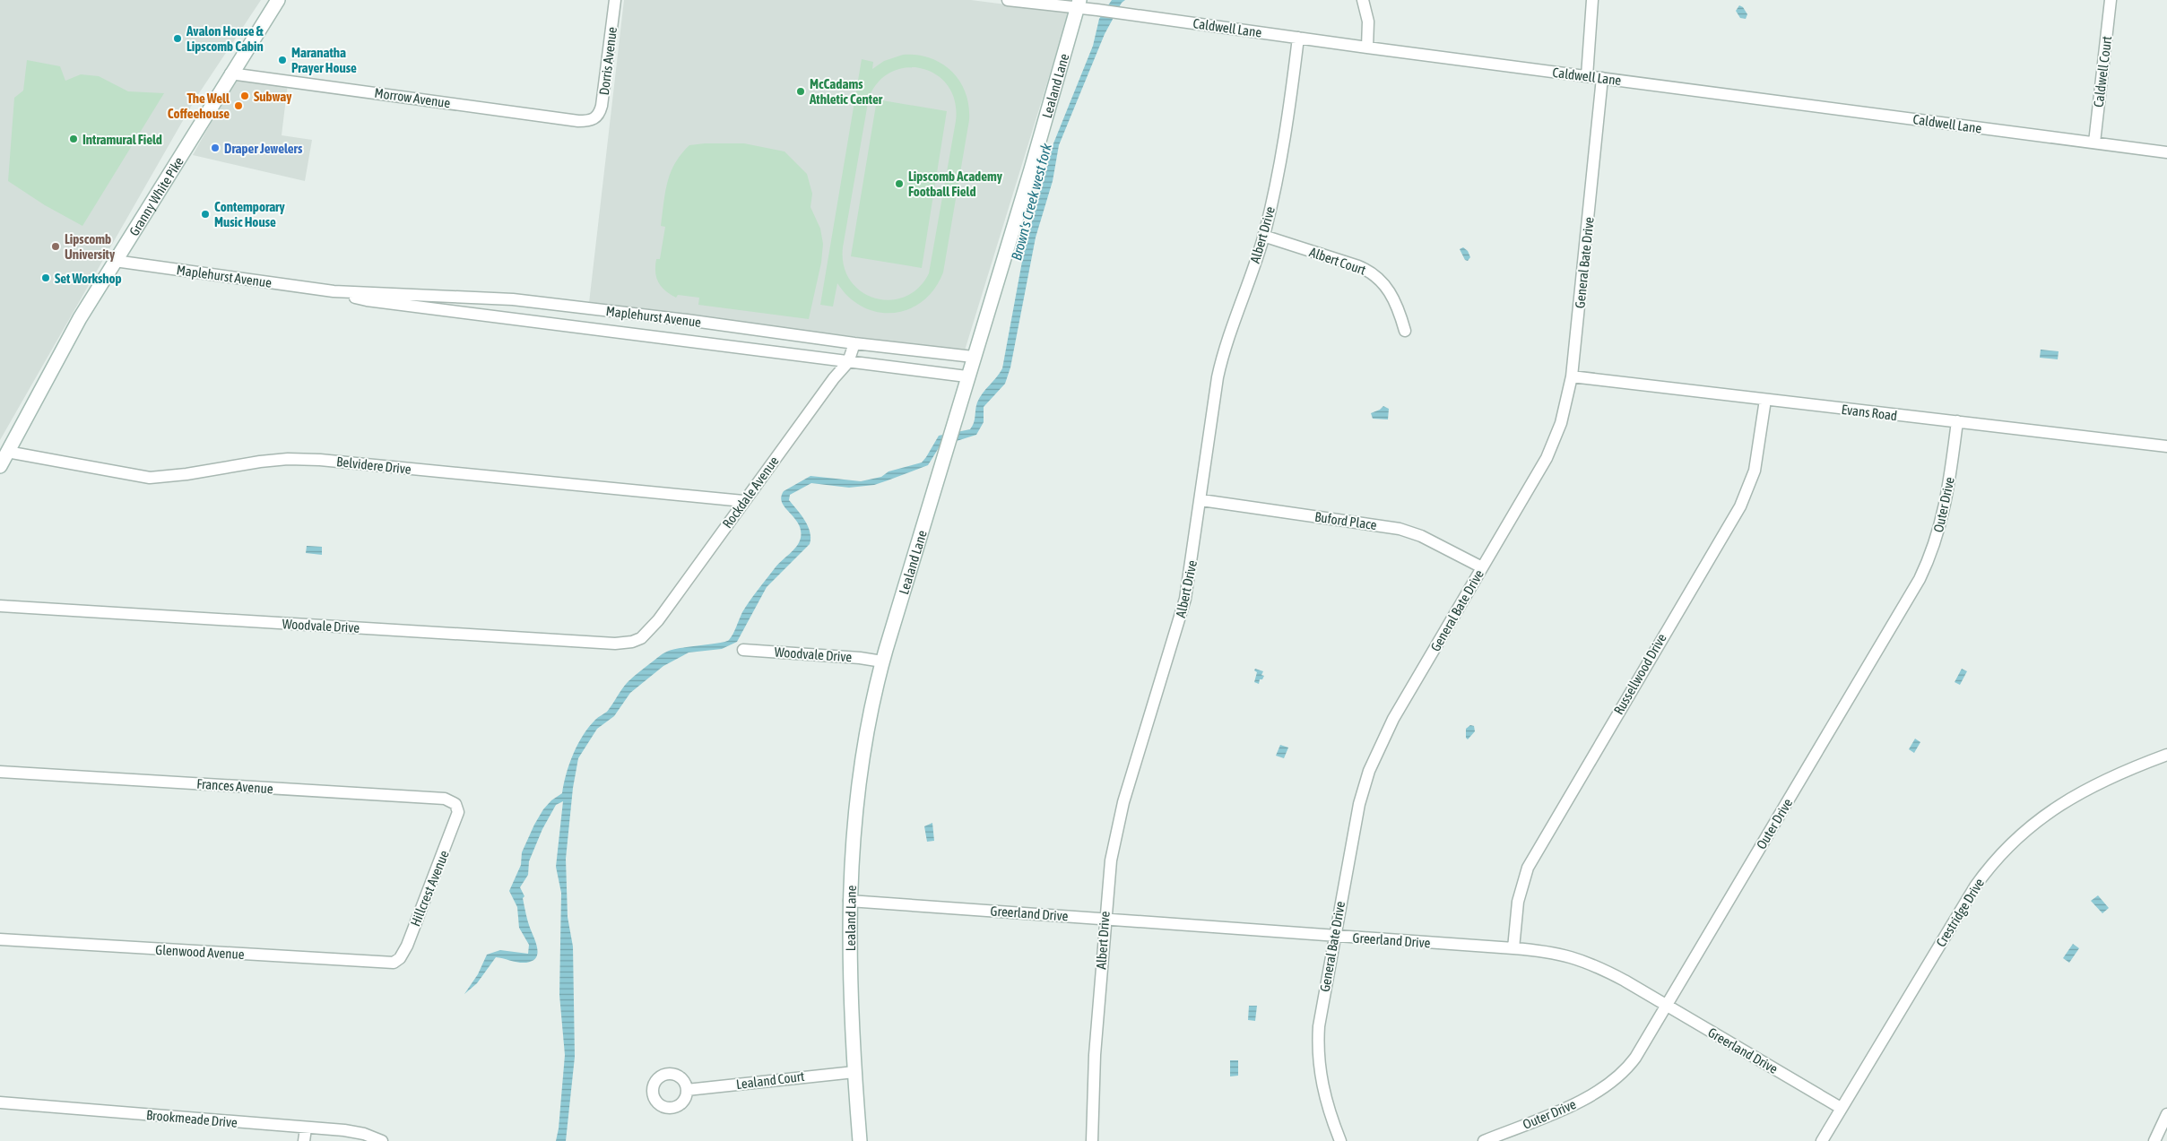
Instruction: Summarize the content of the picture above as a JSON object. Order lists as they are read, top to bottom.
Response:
{
  "streets": {
    "street": [
      "Caldwell Lane",
      "Dorris Avenue",
      "Caldwell Court",
      "Lealand Lane",
      "Morrow Avenue",
      "Granny White Pike",
      "Albert Drive",
      "Albert Court",
      "General Bate Drive",
      "Maplehurst Avenue",
      "Evans Road",
      "Belvidere Drive",
      "Rockdale Avenue",
      "Outer Drive",
      "Buford Place",
      "Woodvale Drive",
      "Russellwood Drive",
      "Frances Avenue",
      "Hillcrest Avenue",
      "Crestridge Drive",
      "Greerland Drive",
      "Glenwood Avenue",
      "Lealand Court",
      "Brookmeade Drive"
    ]
  },
  "crossings": [
    ["Caldwell Lane", "Caldwell Court"],
    ["Caldwell Lane", "Lealand Lane"],
    ["Caldwell Lane", "Albert Drive"],
    ["Caldwell Lane", "General Bate Drive"],
    ["Dorris Avenue", "Morrow Avenue"],
    ["Lealand Lane", "Maplehurst Avenue"],
    ["Lealand Lane", "Woodvale Drive"],
    ["Lealand Lane", "Greerland Drive"],
    ["Lealand Lane", "Lealand Court"],
    ["Morrow Avenue", "Granny White Pike"],
    ["Granny White Pike", "Maplehurst Avenue"],
    ["Granny White Pike", "Belvidere Drive"],
    ["Albert Drive", "Albert Court"],
    ["Albert Drive", "Buford Place"],
    ["Albert Drive", "Greerland Drive"],
    ["General Bate Drive", "Evans Road"],
    ["General Bate Drive", "Buford Place"],
    ["General Bate Drive", "Greerland Drive"],
    ["Maplehurst Avenue", "Rockdale Avenue"],
    ["Evans Road", "Outer Drive"],
    ["Evans Road", "Russellwood Drive"],
    ["Belvidere Drive", "Rockdale Avenue"],
    ["Rockdale Avenue", "Woodvale Drive"],
    ["Outer Drive", "Greerland Drive"],
    ["Russellwood Drive", "Greerland Drive"],
    ["Frances Avenue", "Hillcrest Avenue"],
    ["Hillcrest Avenue", "Glenwood Avenue"],
    ["Crestridge Drive", "Greerland Drive"]
  ],
  "water": ["Brown's Creek west fork"],
  "places": [
    "Avalon House & Lipscomb Cabin",
    "Maranatha Prayer House",
    "McCadams Athletic Center",
    "Subway",
    "The Well Coffeehouse",
    "Intramural Field",
    "Draper Jewelers",
    "Lipscomb Academy Football Field",
    "Contemporary Music House",
    "Lipscomb University",
    "Set Workshop"
  ]
}
